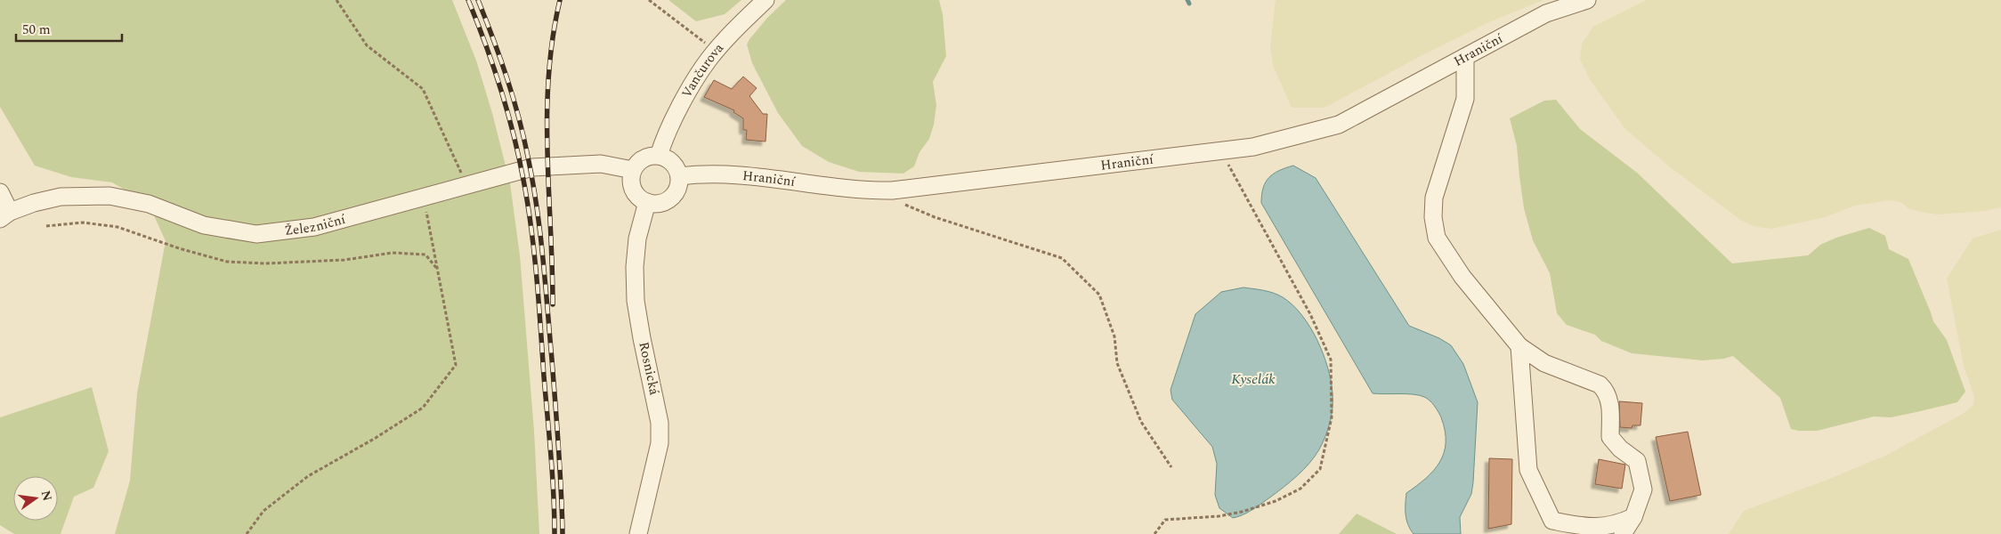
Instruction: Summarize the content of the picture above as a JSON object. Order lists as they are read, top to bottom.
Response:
{
  "streets": {
    "street": [
      "Hraniční",
      "Vančurova",
      "Železniční",
      "Rosnická"
    ]
  },
  "crossings": [
    ["Hraniční", "Vančurova"],
    ["Hraniční", "Železniční"],
    ["Hraniční", "Rosnická"],
    ["Vančurova", "Železniční"],
    ["Vančurova", "Rosnická"],
    ["Železniční", "Rosnická"]
  ],
  "water": ["Kyselák"],
  "scale_bar": "50 m",
  "north": "right"
}
